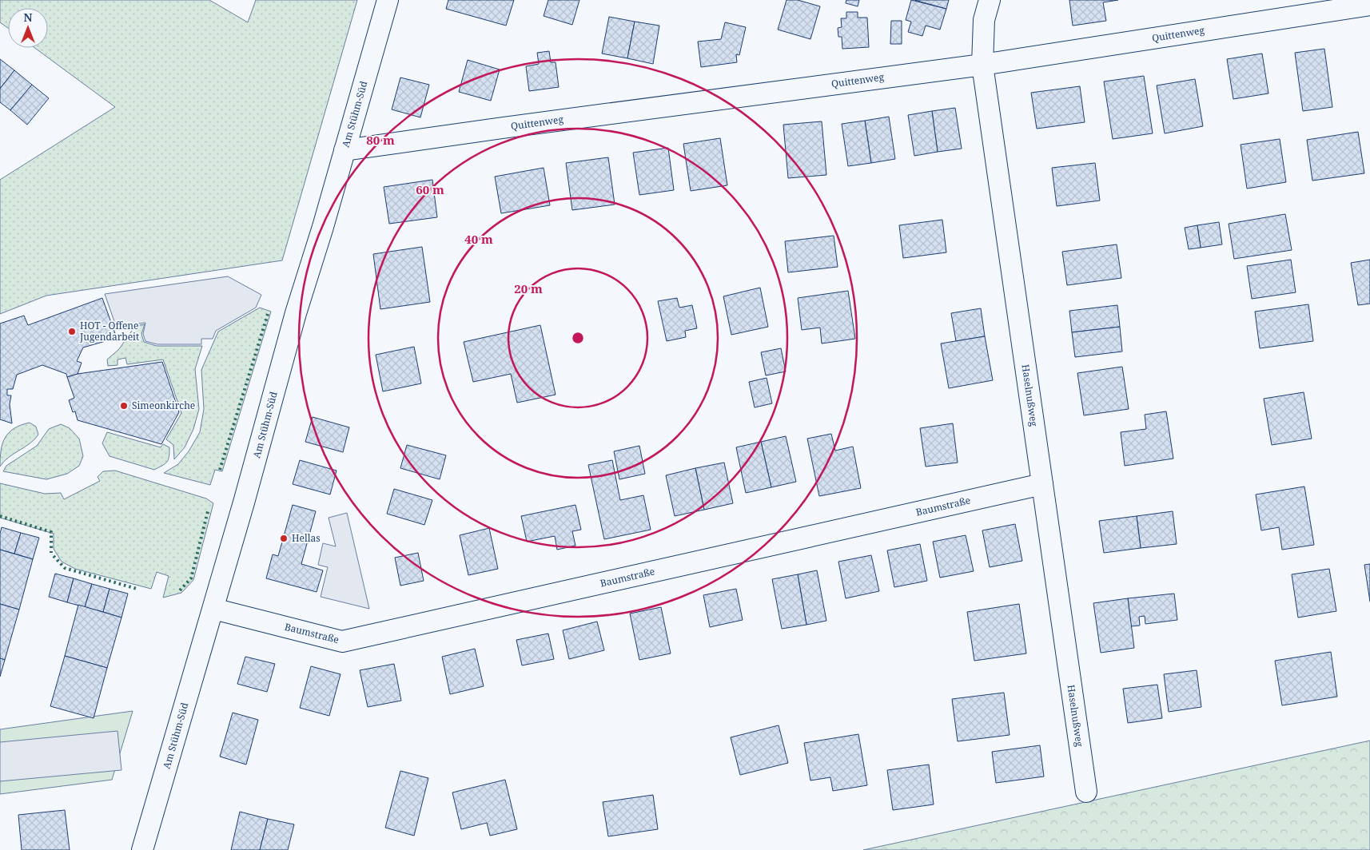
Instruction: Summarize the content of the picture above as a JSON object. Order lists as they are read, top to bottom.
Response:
{
  "streets": {
    "street": [
      "Quittenweg",
      "Am Stühm-Süd",
      "Haselnußweg",
      "Baumstraße"
    ]
  },
  "crossings": [
    ["Quittenweg", "Am Stühm-Süd"],
    ["Quittenweg", "Haselnußweg"],
    ["Am Stühm-Süd", "Baumstraße"],
    ["Haselnußweg", "Baumstraße"]
  ],
  "places": ["HOT - Offene Jugendarbeit", "Simeonkirche", "Hellas"],
  "north": "top",
  "rings": [
    "80 m",
    "60 m",
    "40 m",
    "20 m"
  ]
}
